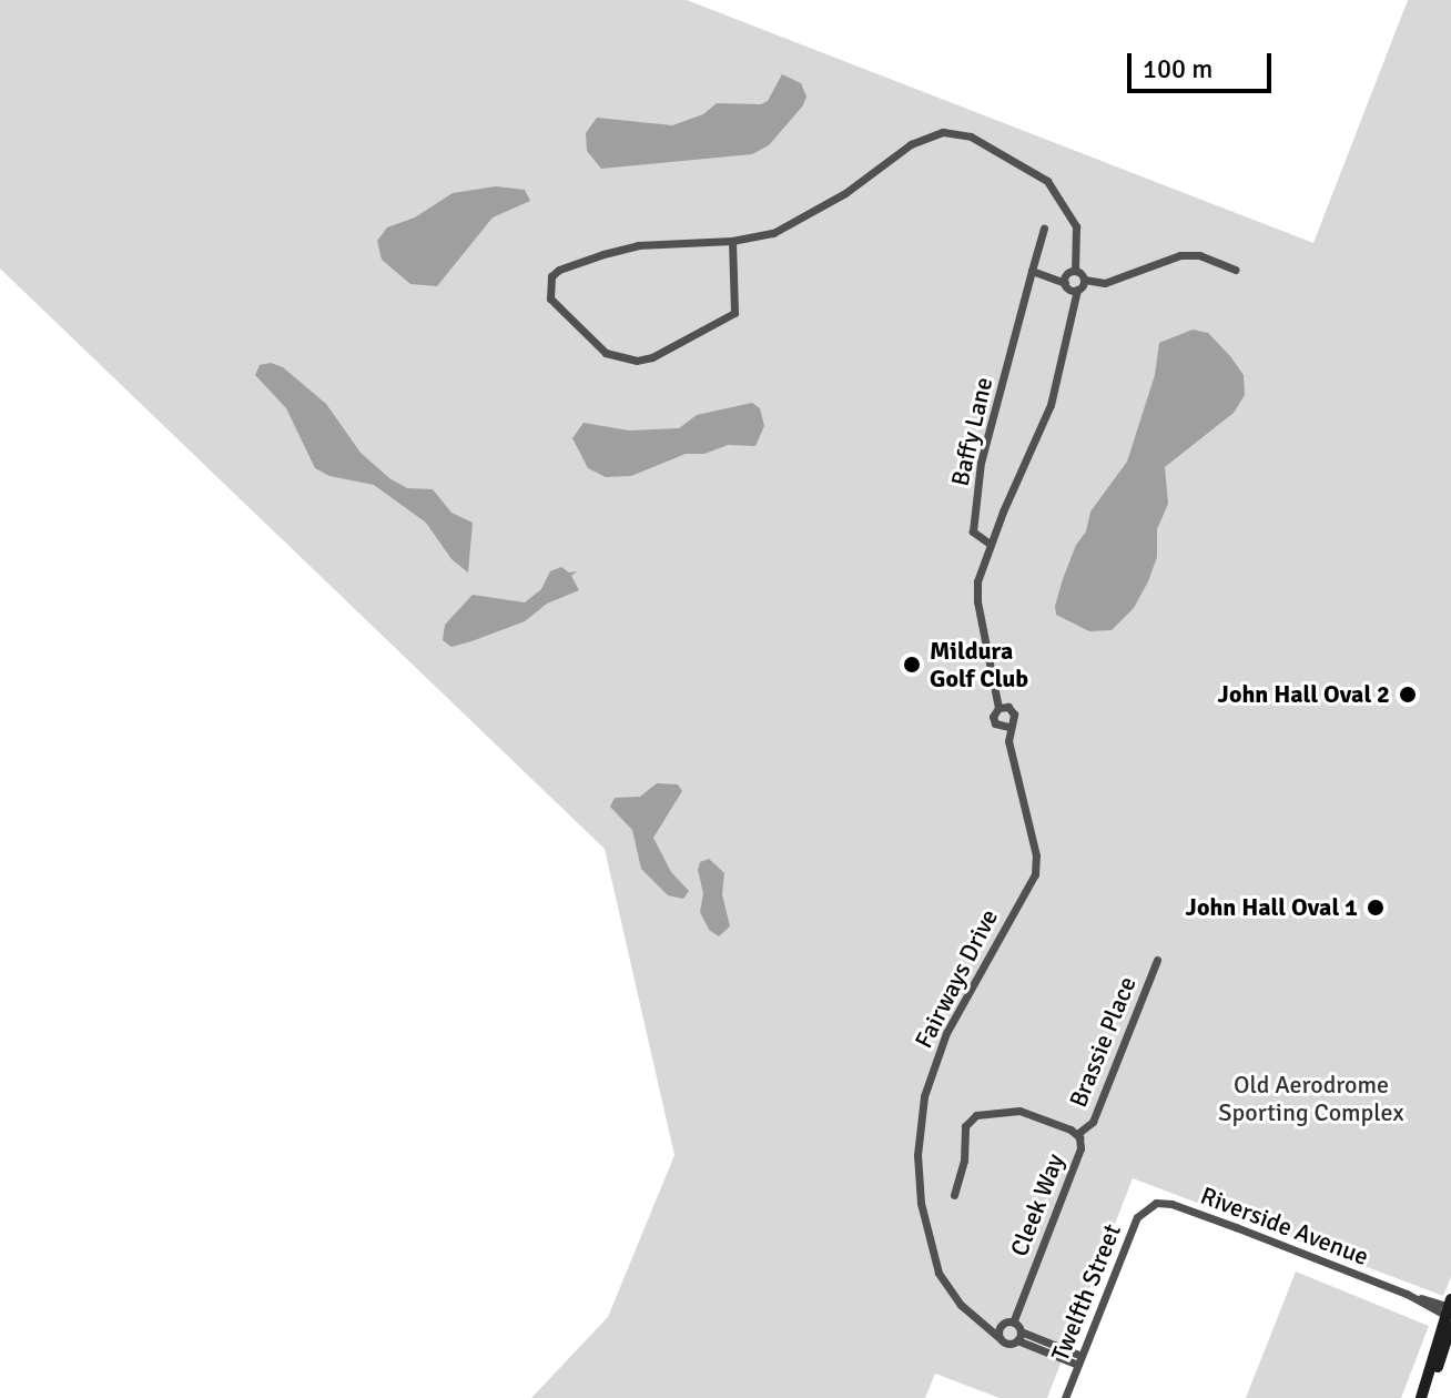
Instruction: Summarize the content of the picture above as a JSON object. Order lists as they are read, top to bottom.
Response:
{
  "streets": {
    "street": [
      "Baffy Lane",
      "Fairways Drive",
      "Brassie Place",
      "Cleek Way",
      "Riverside Avenue",
      "Twelfth Street"
    ]
  },
  "crossings": [
    ["Brassie Place", "Cleek Way"],
    ["Riverside Avenue", "Twelfth Street"]
  ],
  "parks": ["Old Aerodrome Sporting Complex"],
  "places": ["Mildura Golf Club", "John Hall Oval 2", "John Hall Oval 1"],
  "scale_bar": "100 m"
}
